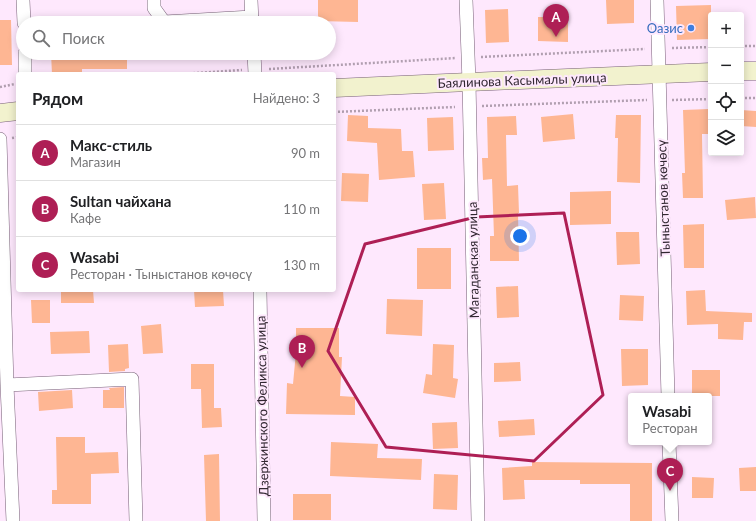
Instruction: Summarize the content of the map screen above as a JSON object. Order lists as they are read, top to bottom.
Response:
{
  "streets": {
    "main road": ["Баялинова Касымалы улица"],
    "street": ["Тыныстанов көчөсү", "Магаданская улица", "Дзержинского Феликса улица"]
  },
  "crossings": [
    ["Баялинова Касымалы улица", "Тыныстанов көчөсү"],
    ["Баялинова Касымалы улица", "Магаданская улица"]
  ],
  "places": ["Оазис"],
  "page": {
    "pins": ["A", "B", "C"],
    "map_buttons": ["+", "−"],
    "search": "Поиск",
    "heading": ["Рядом", "Найдено: 3"],
    "list": [
      {
        "mark": "A",
        "name": "Макс-стиль",
        "note": "Магазин",
        "value": "90 m"
      },
      {
        "mark": "B",
        "name": "Sultan чайхана",
        "note": "Кафе",
        "value": "110 m"
      },
      {
        "mark": "C",
        "name": "Wasabi",
        "note": "Ресторан · Тыныстанов көчөсү",
        "value": "130 m"
      }
    ],
    "popup": ["Wasabi", "Ресторан"]
  }
}
